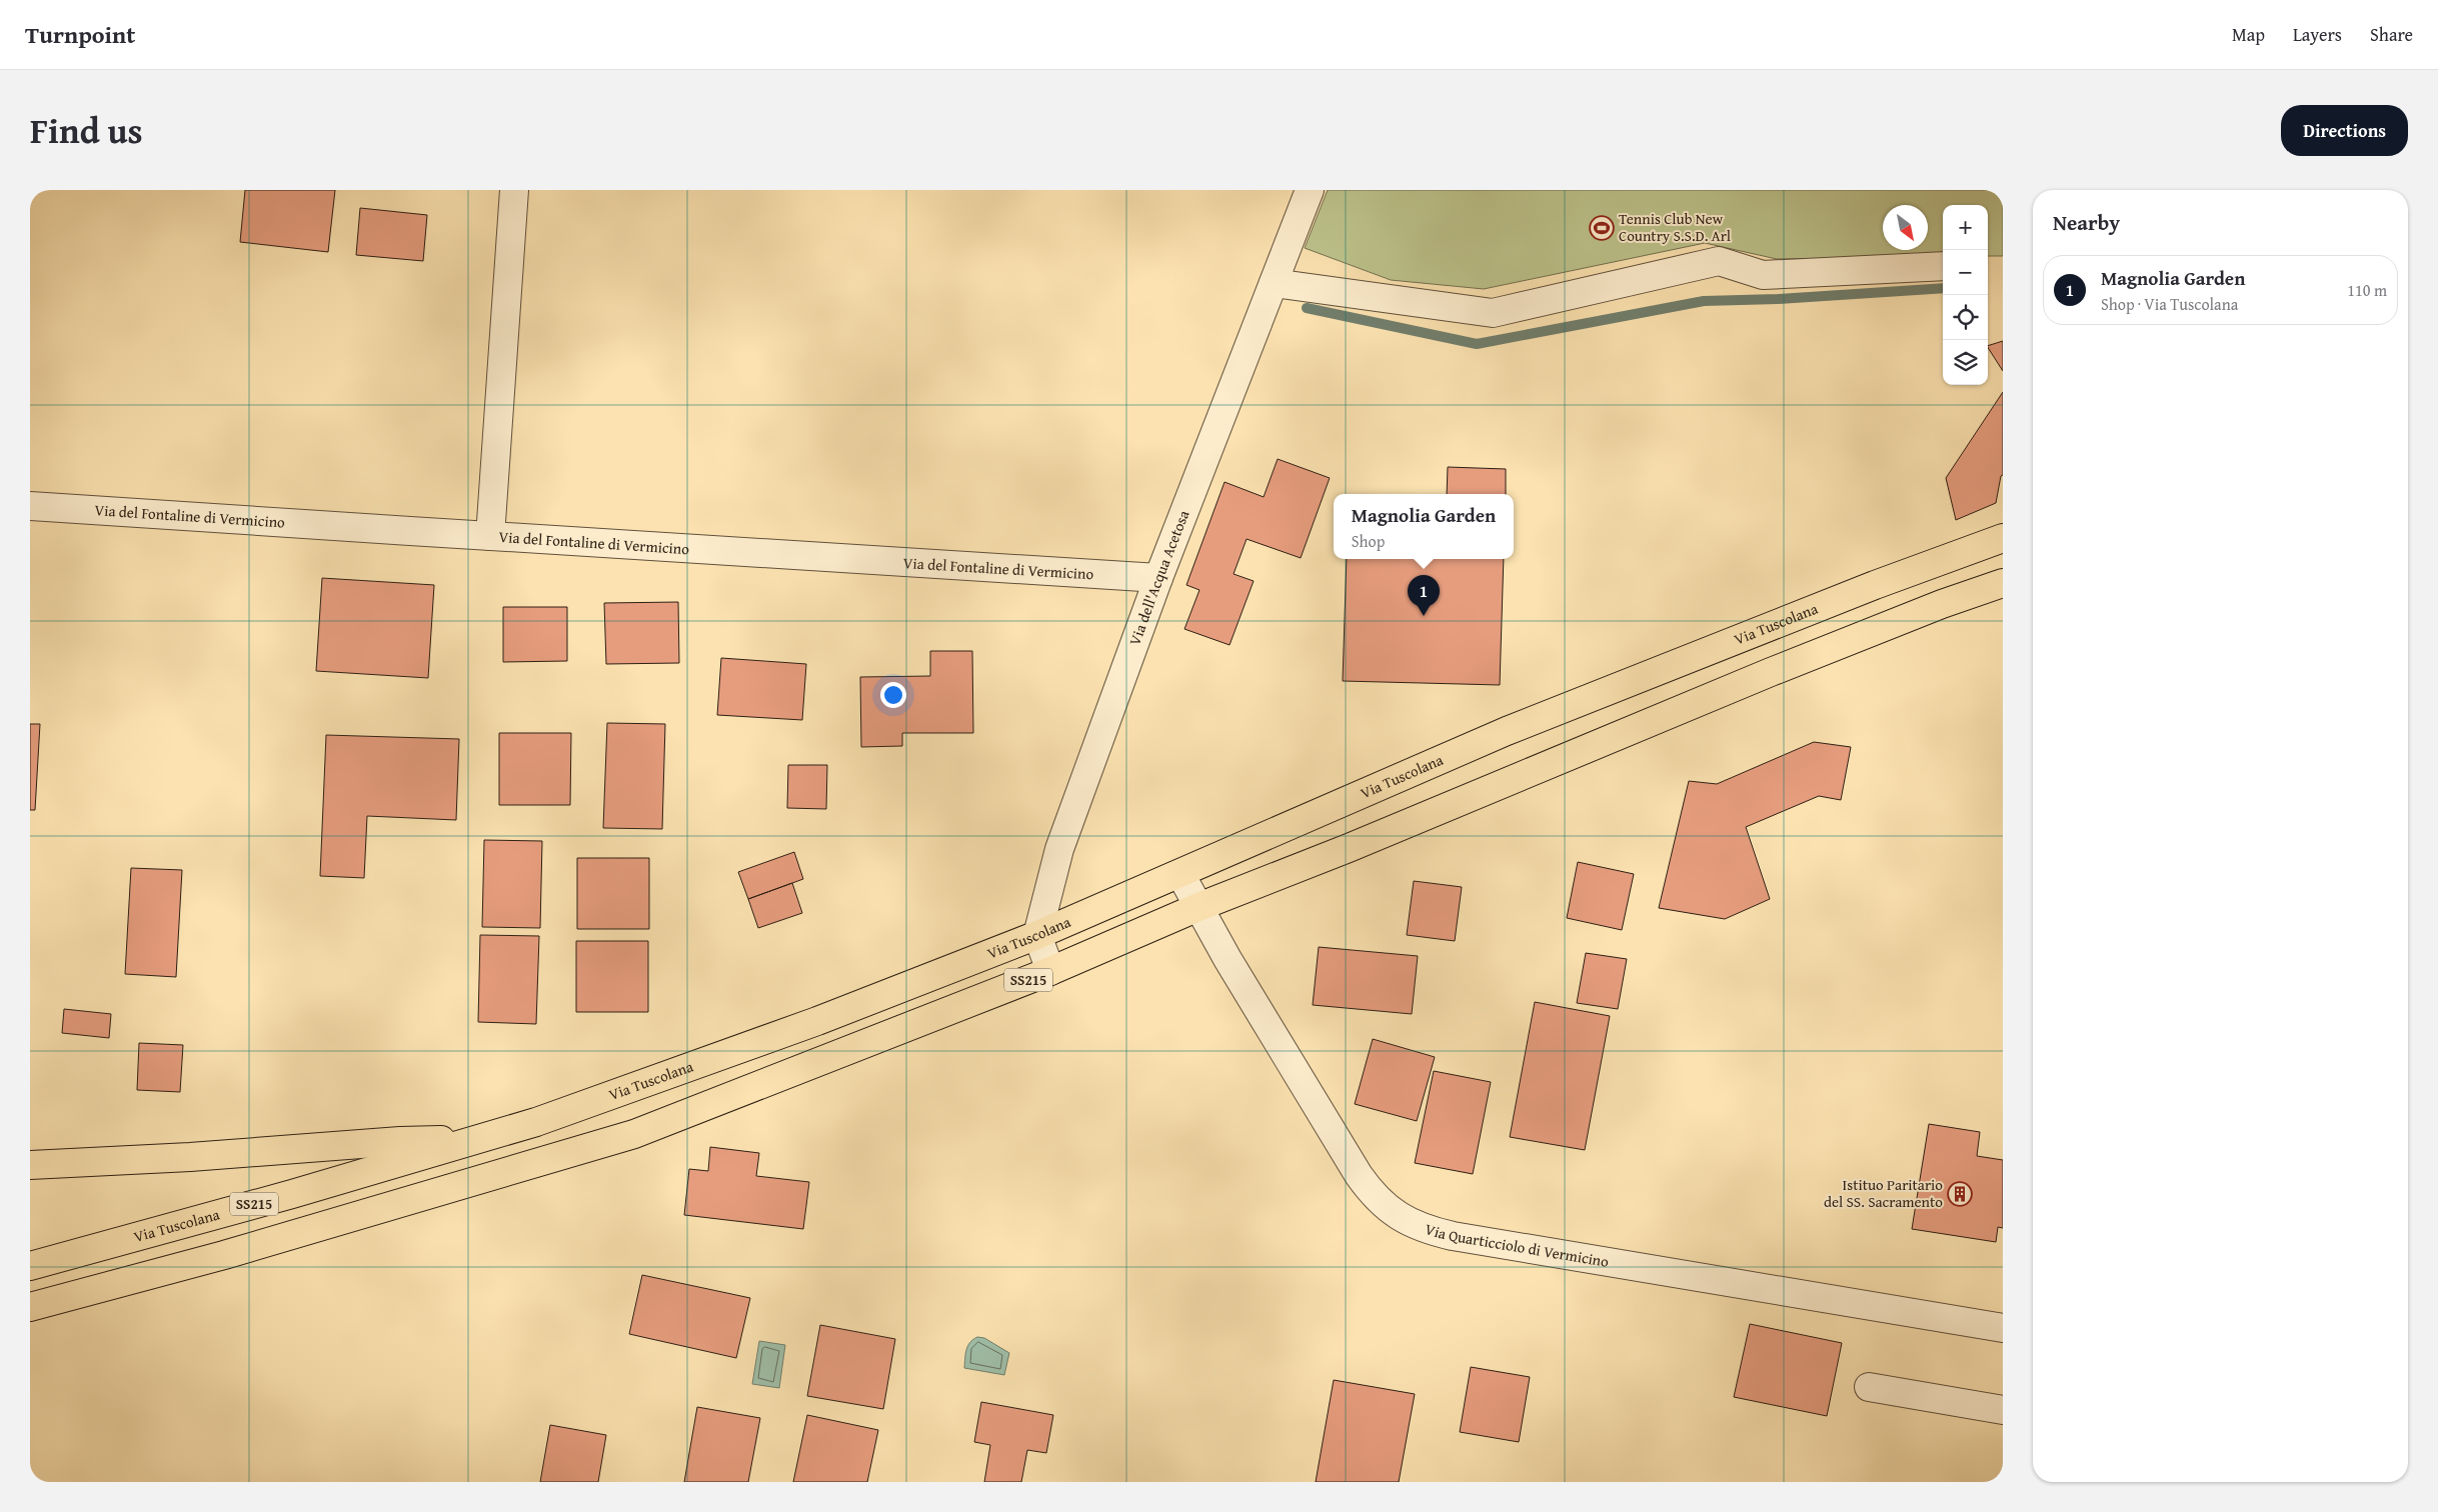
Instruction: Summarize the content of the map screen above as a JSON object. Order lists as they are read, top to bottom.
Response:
{
  "streets": {
    "main road": ["Via Tuscolana", "SS215"],
    "street": ["Via del Fontaline di Vermicino", "Via dell'Acqua Acetosa", "Via Quarticciolo di Vermicino"]
  },
  "crossings": [
    ["Via del Fontaline di Vermicino", "Via dell'Acqua Acetosa"],
    ["Via dell'Acqua Acetosa", "Via Tuscolana"],
    ["Via Tuscolana", "Via Quarticciolo di Vermicino"],
    ["SS215", "Via Quarticciolo di Vermicino"]
  ],
  "places": {
    "sports": ["Tennis Club New Country S.S.D. Arl"],
    "building": ["Istituo Paritario del SS. Sacramento"]
  },
  "north": "bottom right",
  "page": {
    "header": "Turnpoint",
    "nav": ["Map", "Layers", "Share"],
    "title": "Find us",
    "buttons": "Directions",
    "heading": "Nearby",
    "map_buttons": ["+", "−"],
    "list": [
      {
        "mark": "1",
        "name": "Magnolia Garden",
        "note": "Shop · Via Tuscolana",
        "value": "110 m"
      }
    ],
    "popup": ["Magnolia Garden", "Shop"],
    "pins": "1"
  }
}
